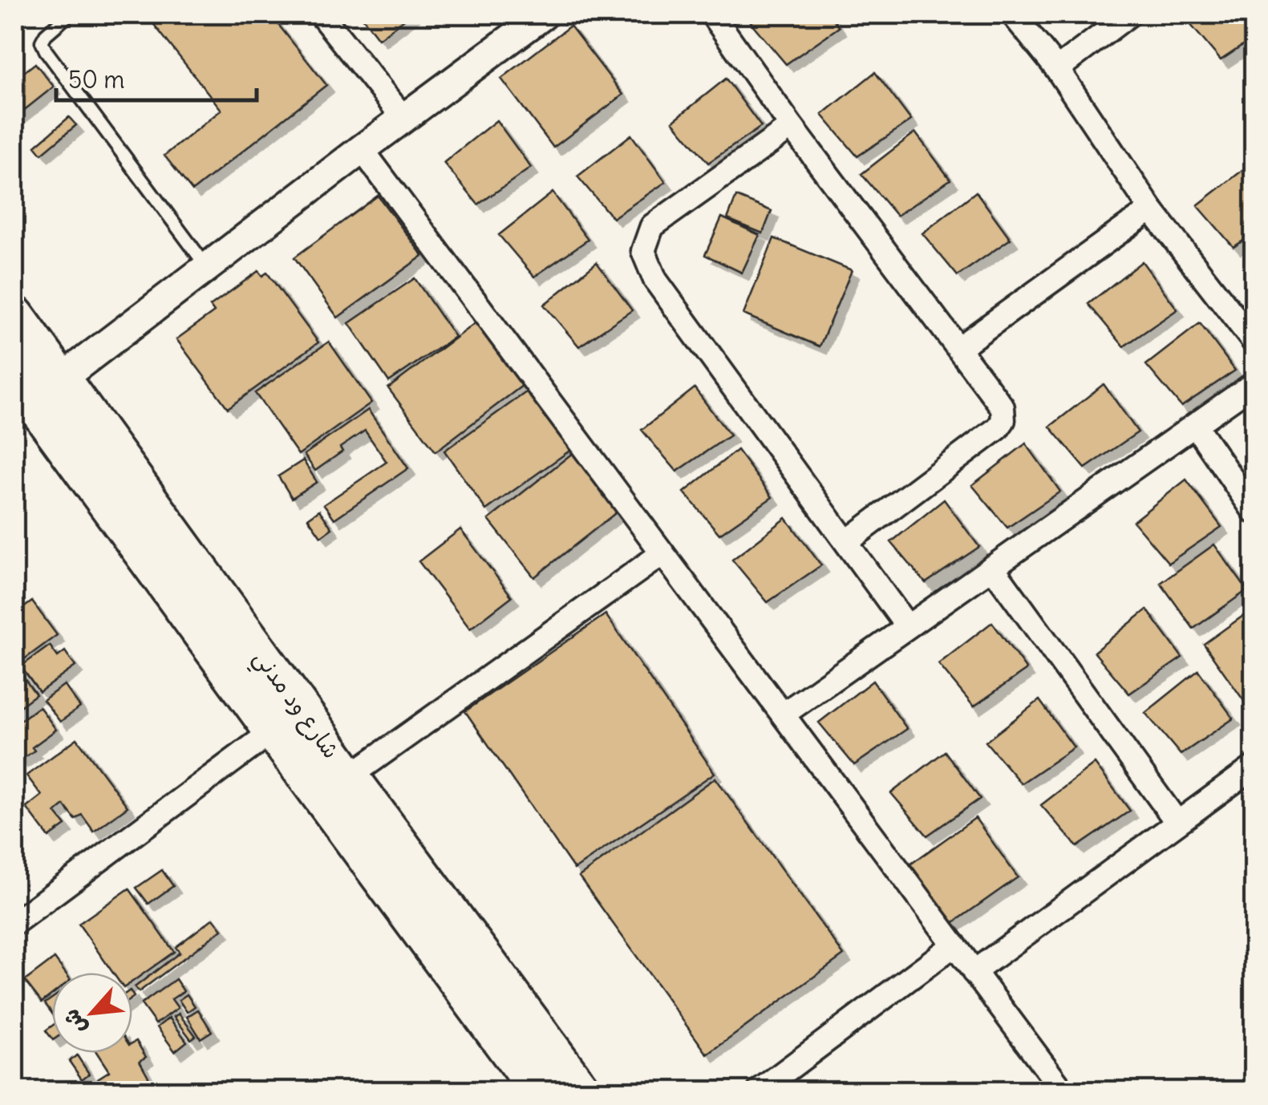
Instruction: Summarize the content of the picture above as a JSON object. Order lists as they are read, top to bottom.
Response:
{
  "streets": {
    "highway": ["شارع ود مدني"]
  },
  "scale_bar": "50 m",
  "north": "bottom left"
}
